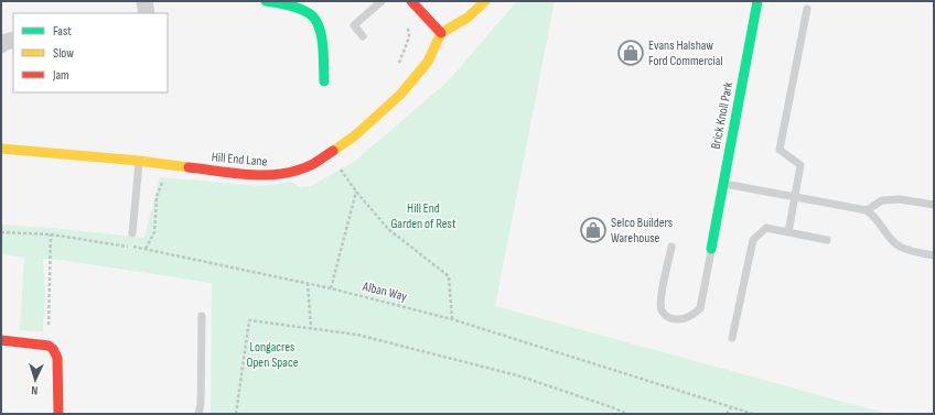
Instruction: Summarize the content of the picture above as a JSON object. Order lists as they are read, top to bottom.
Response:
{
  "streets": {
    "street": ["Brick Knoll Park", "Hill End Lane"],
    "path": ["Alban Way"]
  },
  "parks": ["Hill End Garden of Rest", "Longacres Open Space"],
  "places": {
    "shop": ["Evans Halshaw Ford Commercial", "Selco Builders Warehouse"]
  },
  "legend": ["Fast", "Slow", "Jam"],
  "north": "bottom"
}
